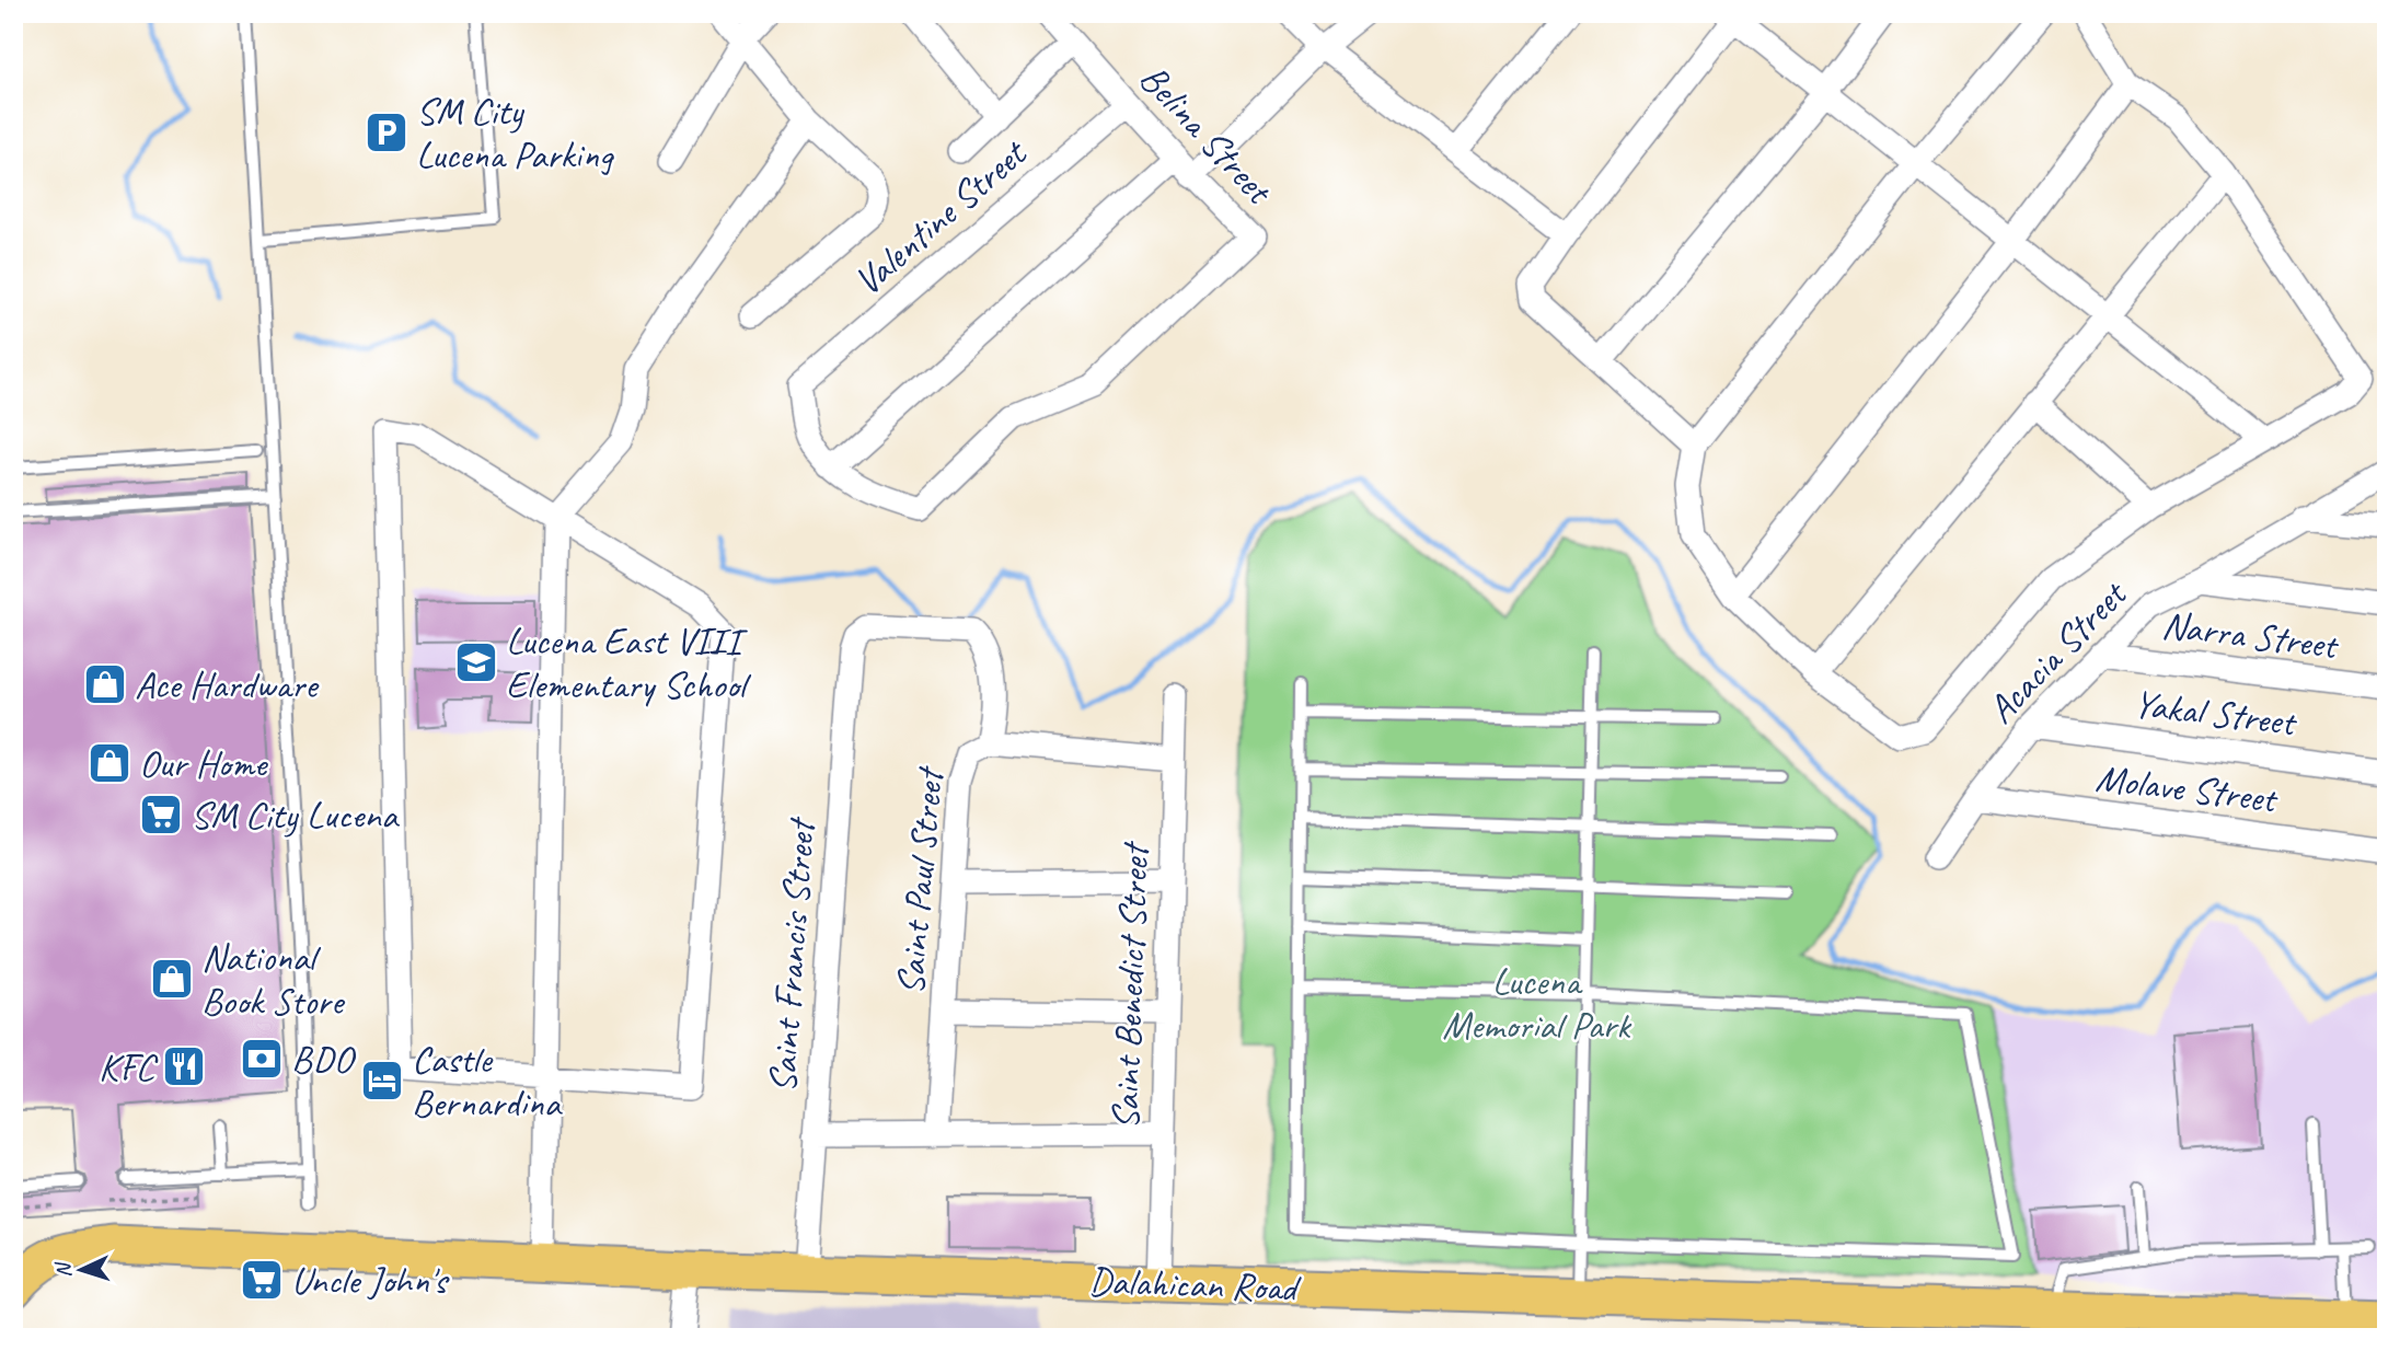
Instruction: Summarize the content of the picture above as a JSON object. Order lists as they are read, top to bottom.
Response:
{
  "streets": {
    "main road": ["Dalahican Road"],
    "street": [
      "Belina Street",
      "Valentine Street",
      "Narra Street",
      "Acacia Street",
      "Yakal Street",
      "Molave Street",
      "Saint Paul Street",
      "Saint Francis Street",
      "Saint Benedict Street"
    ]
  },
  "crossings": [
    ["Belina Street", "Valentine Street"],
    ["Narra Street", "Acacia Street"],
    ["Acacia Street", "Yakal Street"],
    ["Acacia Street", "Molave Street"],
    ["Saint Paul Street", "Saint Francis Street"],
    ["Saint Paul Street", "Saint Benedict Street"],
    ["Saint Francis Street", "Dalahican Road"],
    ["Saint Benedict Street", "Dalahican Road"]
  ],
  "parks": ["Lucena Memorial Park"],
  "places": {
    "parking": ["SM City Lucena Parking"],
    "school or university": ["Lucena East VIII Elementary School"],
    "shop": ["Ace Hardware", "Our Home", "National Book Store"],
    "supermarket": ["SM City Lucena", "Uncle John's"],
    "bank": ["BDO"],
    "restaurant": ["KFC"],
    "hotel": ["Castle Bernardina"]
  },
  "north": "left"
}
